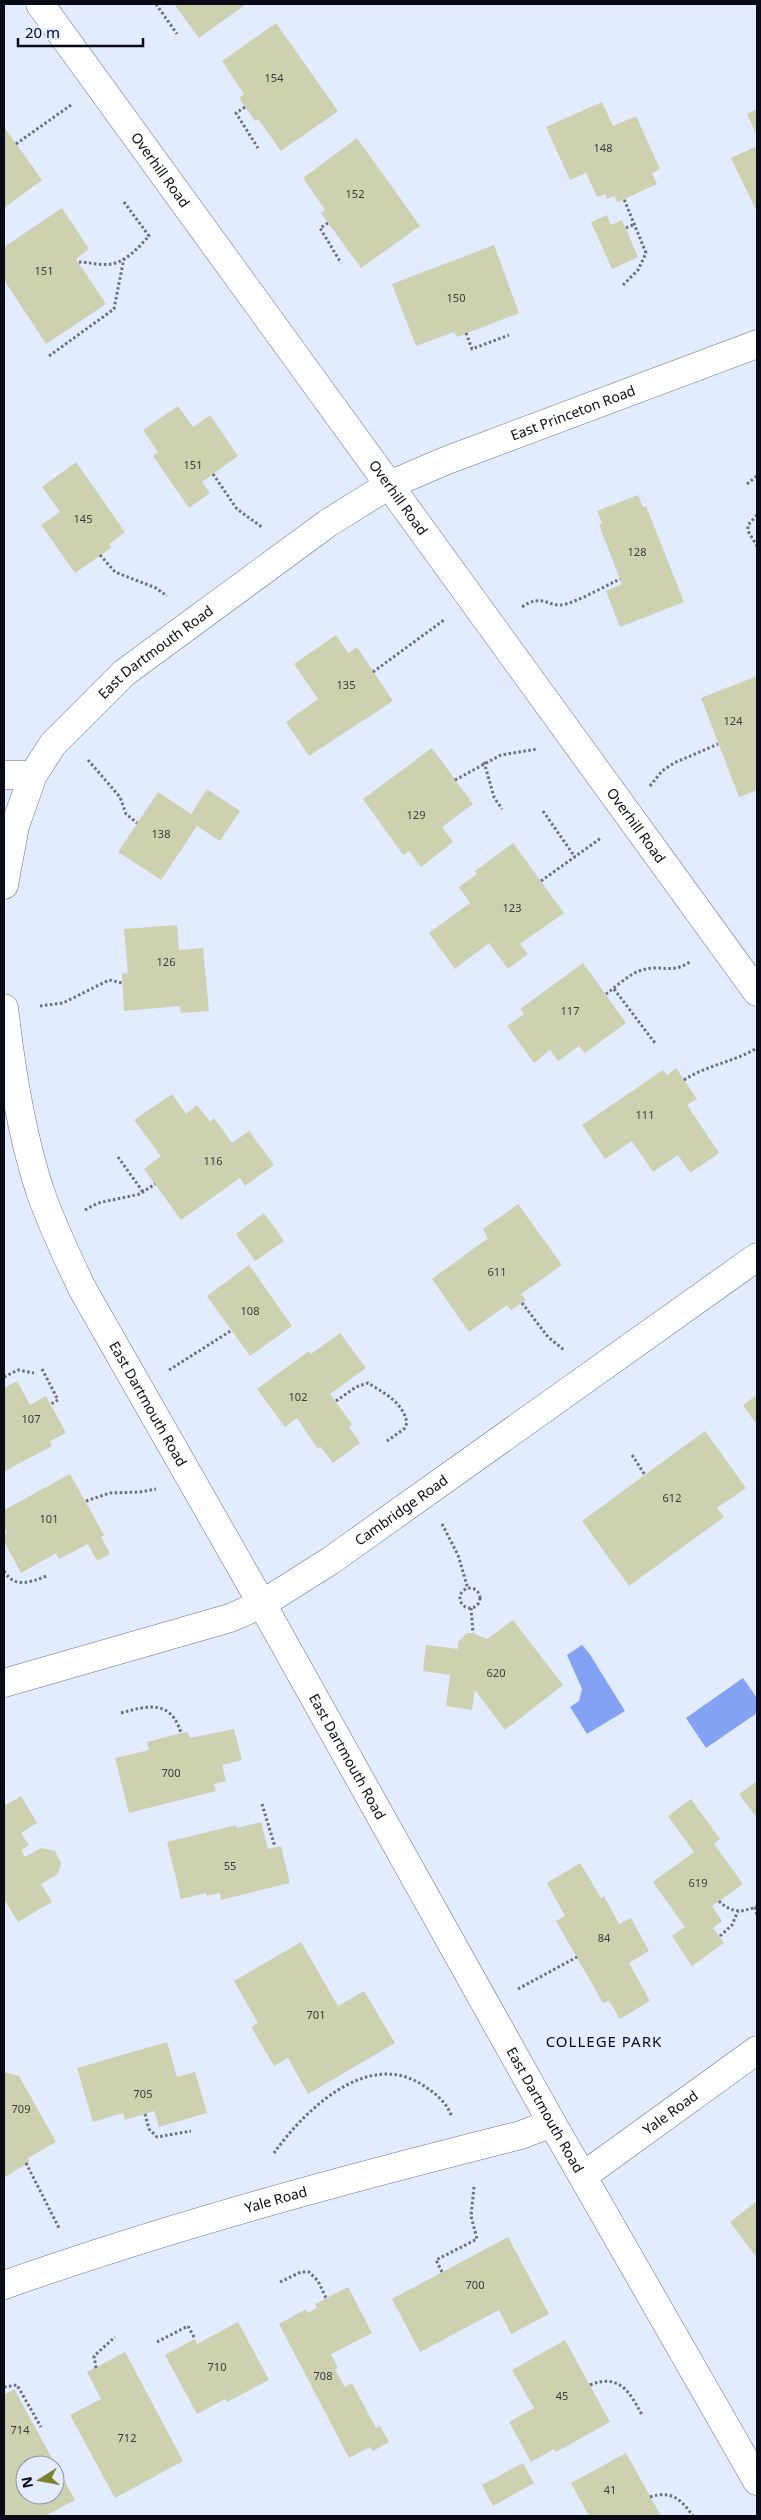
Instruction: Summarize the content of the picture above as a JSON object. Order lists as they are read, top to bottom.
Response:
{
  "streets": {
    "street": [
      "Overhill Road",
      "East Princeton Road",
      "East Dartmouth Road",
      "Cambridge Road",
      "Yale Road"
    ]
  },
  "crossings": [
    ["Overhill Road", "East Princeton Road"],
    ["Overhill Road", "East Dartmouth Road"],
    ["East Princeton Road", "East Dartmouth Road"],
    ["East Dartmouth Road", "Cambridge Road"],
    ["East Dartmouth Road", "Yale Road"]
  ],
  "districts": ["COLLEGE PARK"],
  "house_numbers": [
    "154",
    "148",
    "152",
    "151",
    "150",
    "151",
    "145",
    "128",
    "135",
    "124",
    "129",
    "138",
    "123",
    "126",
    "117",
    "111",
    "116",
    "611",
    "108",
    "102",
    "107",
    "612",
    "101",
    "620",
    "700",
    "55",
    "619",
    "84",
    "701",
    "705",
    "709",
    "700",
    "710",
    "708",
    "45",
    "714",
    "712",
    "41"
  ],
  "scale_bar": "20 m",
  "north": "left"
}
